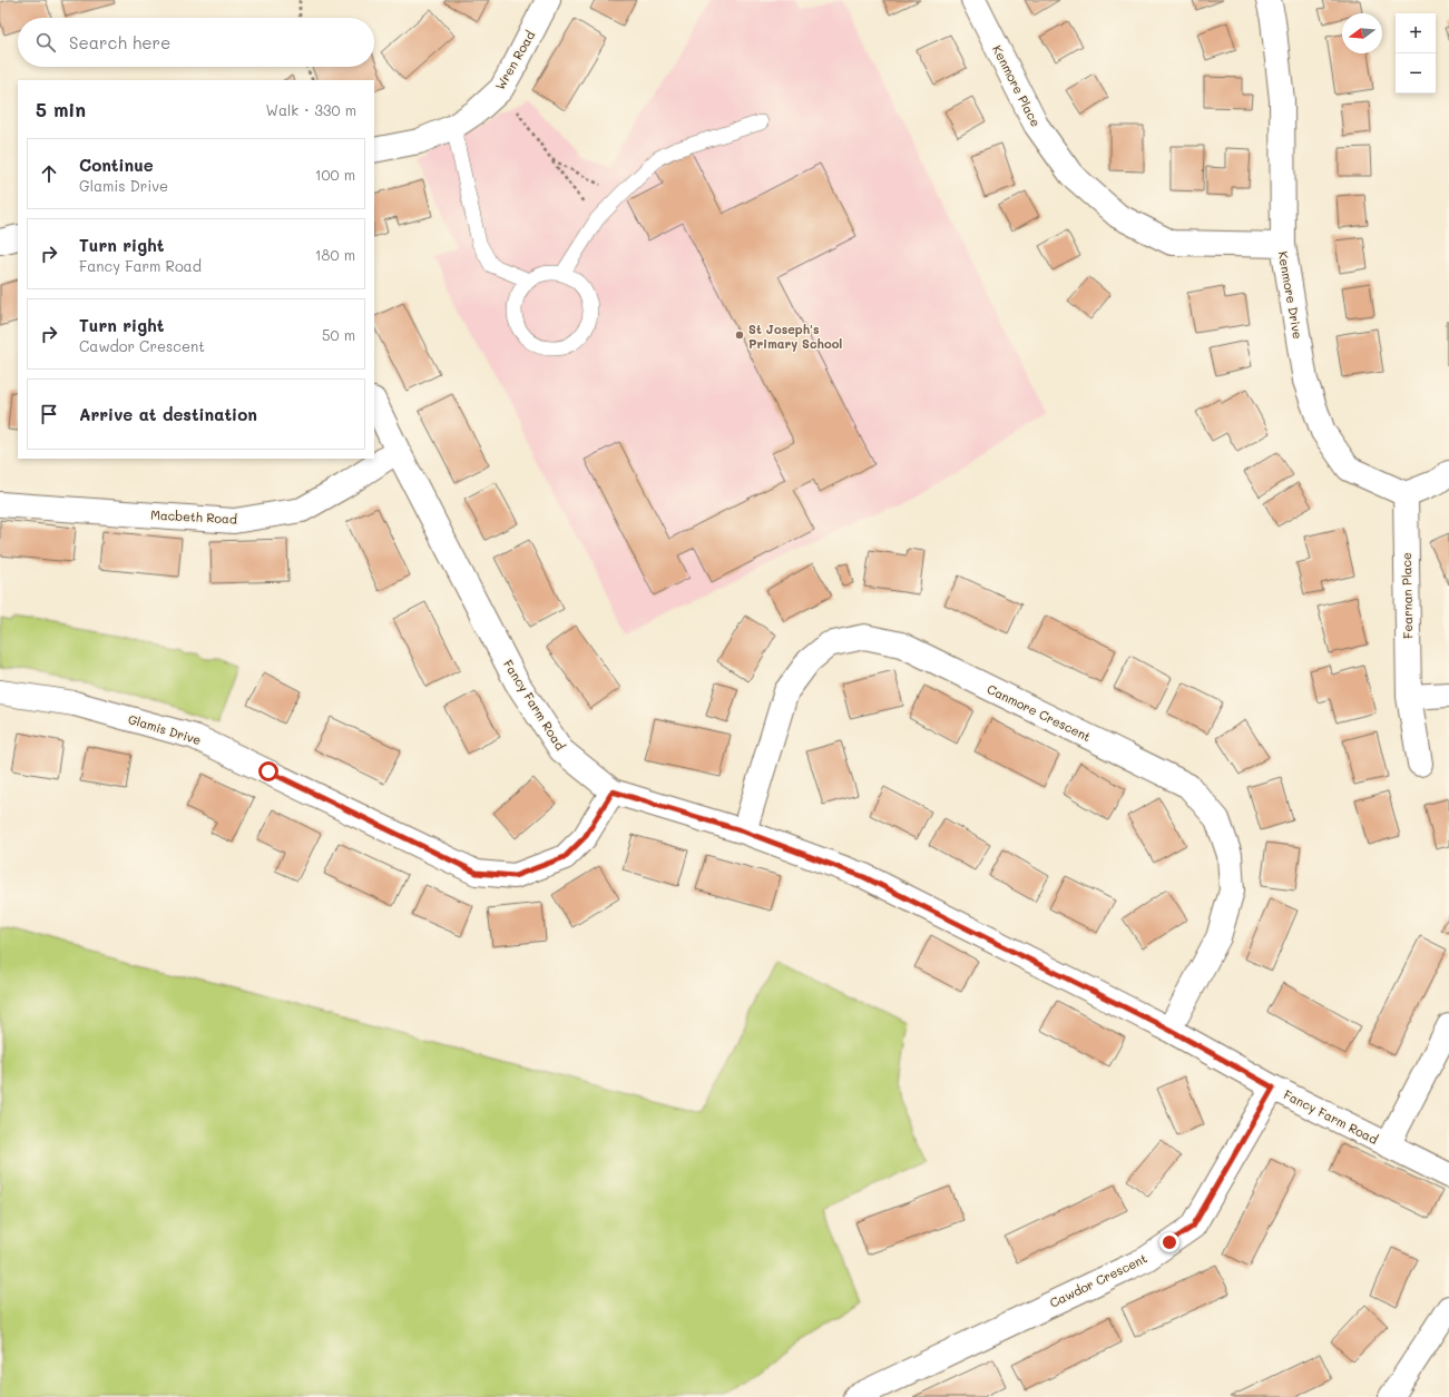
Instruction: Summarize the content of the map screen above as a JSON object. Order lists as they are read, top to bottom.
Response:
{
  "streets": {
    "street": [
      "Wren Road",
      "Kenmore Place",
      "Kenmore Drive",
      "Macbeth Road",
      "Fearnan Place",
      "Fancy Farm Road",
      "Canmore Crescent",
      "Glamis Drive",
      "Cawdor Crescent"
    ]
  },
  "crossings": [
    ["Kenmore Place", "Kenmore Drive"],
    ["Kenmore Drive", "Fearnan Place"],
    ["Macbeth Road", "Fancy Farm Road"],
    ["Fancy Farm Road", "Canmore Crescent"],
    ["Fancy Farm Road", "Glamis Drive"],
    ["Fancy Farm Road", "Cawdor Crescent"]
  ],
  "places": ["St Joseph's Primary School"],
  "north": "left",
  "page": {
    "map_buttons": ["+", "−"],
    "search": "Search here",
    "heading": ["5 min", "Walk · 330 m"],
    "list": [
      ["Continue", "Glamis Drive", "100 m"],
      ["Turn right", "Fancy Farm Road", "180 m"],
      ["Turn right", "Cawdor Crescent", "50 m"],
      "Arrive at destination"
    ]
  }
}
